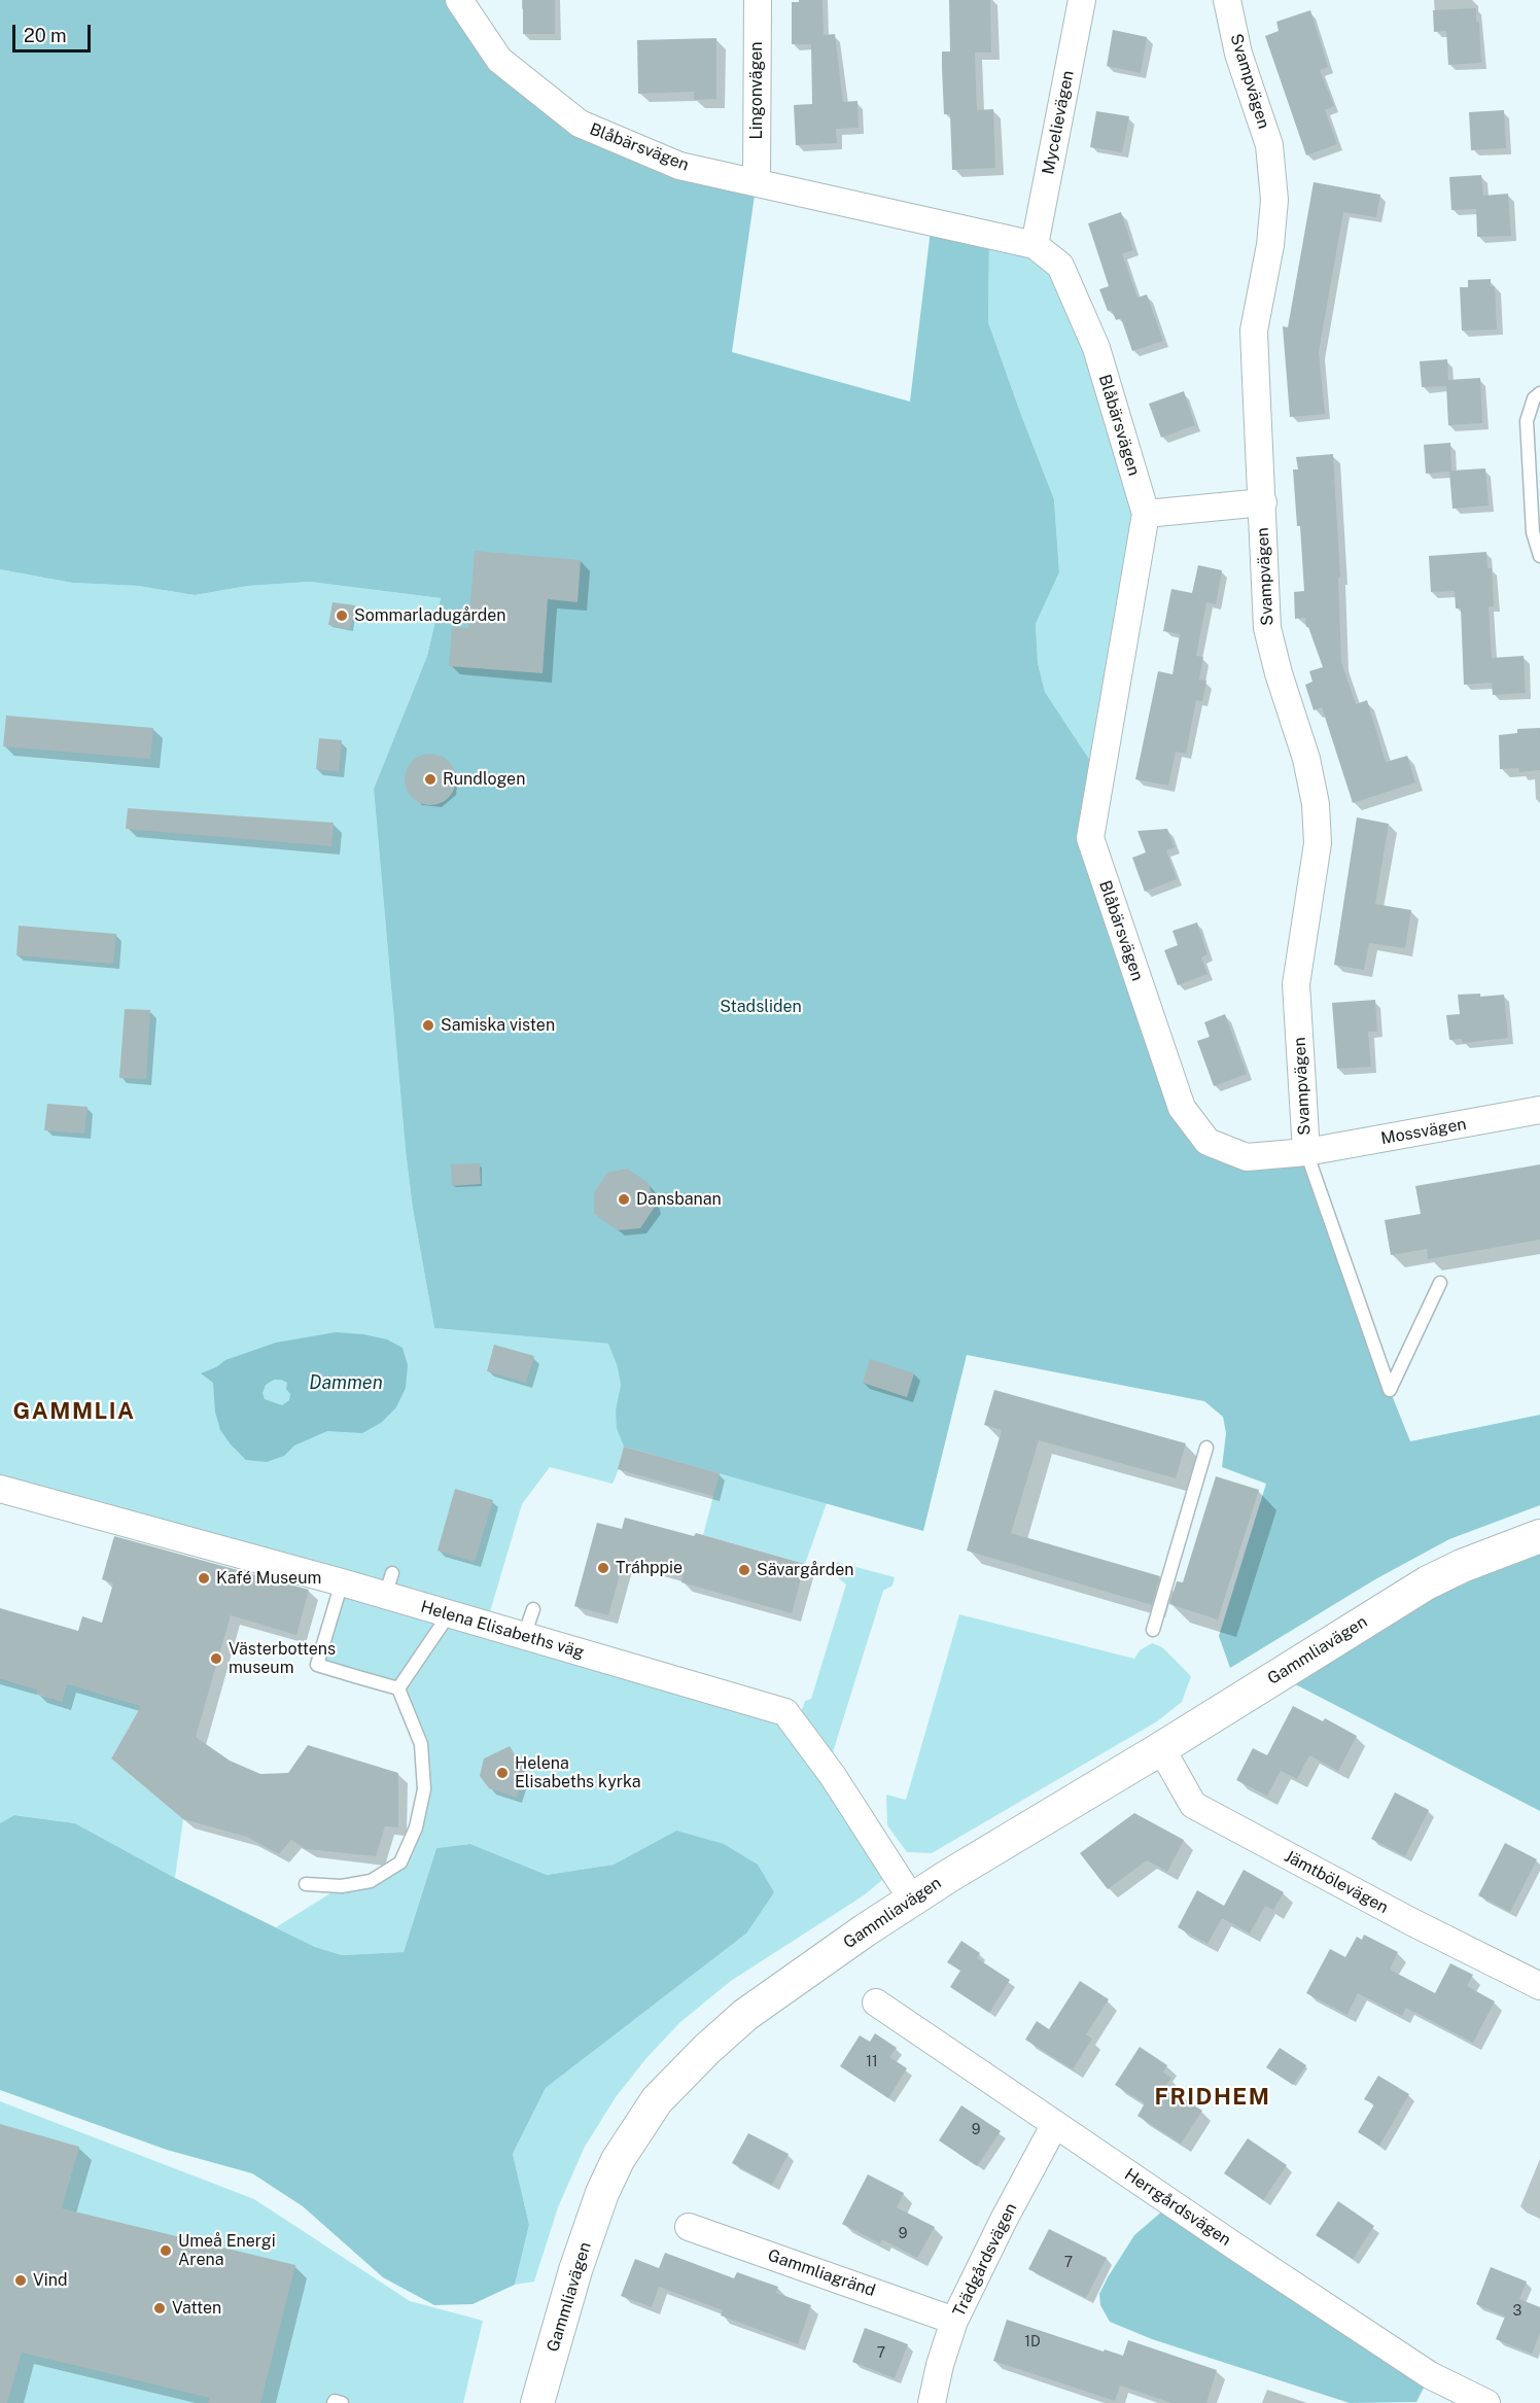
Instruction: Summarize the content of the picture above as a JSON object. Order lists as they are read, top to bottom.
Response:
{
  "streets": {
    "street": [
      "Svampvägen",
      "Lingonvägen",
      "Mycelievägen",
      "Blåbärsvägen",
      "Mossvägen",
      "Helena Elisabeths väg",
      "Gammliavägen",
      "Jämtbölevägen",
      "Herrgårdsvägen",
      "Trädgårdsvägen",
      "Gammliagränd"
    ]
  },
  "crossings": [
    ["Svampvägen", "Blåbärsvägen"],
    ["Svampvägen", "Mossvägen"],
    ["Lingonvägen", "Blåbärsvägen"],
    ["Mycelievägen", "Blåbärsvägen"],
    ["Blåbärsvägen", "Mossvägen"],
    ["Helena Elisabeths väg", "Gammliavägen"],
    ["Gammliavägen", "Jämtbölevägen"],
    ["Herrgårdsvägen", "Trädgårdsvägen"],
    ["Trädgårdsvägen", "Gammliagränd"]
  ],
  "districts": ["GAMMLIA", "FRIDHEM"],
  "water": ["Dammen"],
  "parks": ["Stadsliden"],
  "places": [
    "Sommarladugården",
    "Rundlogen",
    "Samiska visten",
    "Dansbanan",
    "Tráhppie",
    "Sävargården",
    "Kafé Museum",
    "Västerbottens museum",
    "Helena Elisabeths kyrka",
    "Umeå Energi Arena",
    "Vind",
    "Vatten"
  ],
  "house_numbers": [
    "11",
    "9",
    "9",
    "7",
    "3",
    "1D",
    "7"
  ],
  "scale_bar": "20 m"
}
